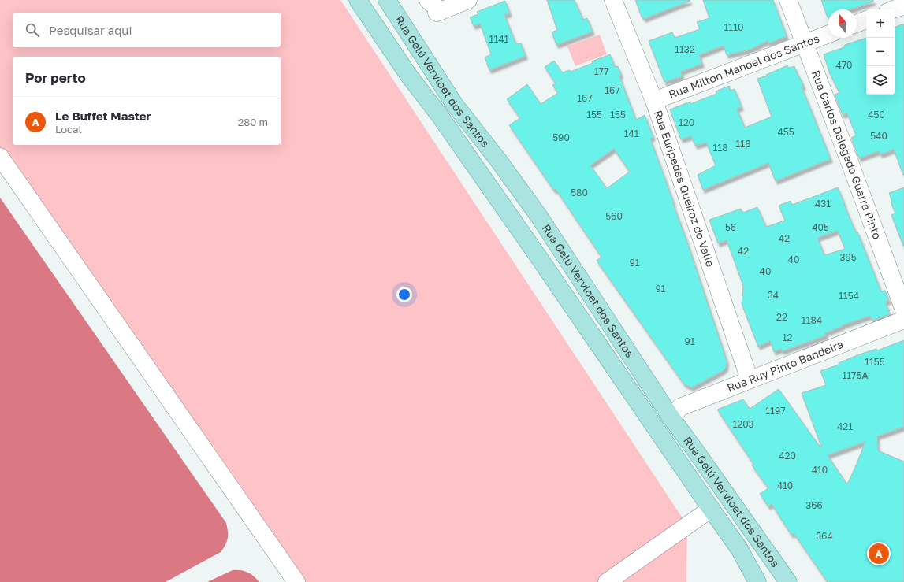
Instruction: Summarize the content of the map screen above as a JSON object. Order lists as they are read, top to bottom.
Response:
{
  "streets": {
    "main road": ["Rua Gelú Vervloet dos Santos"],
    "street": [
      "Rua Milton Manoel dos Santos",
      "Rua Carlos Delegado Guerra Pinto",
      "Rua Euripedes Queiroz do Valle",
      "Rua Ruy Pinto Bandeira"
    ]
  },
  "crossings": [
    ["Rua Milton Manoel dos Santos", "Rua Carlos Delegado Guerra Pinto"],
    ["Rua Milton Manoel dos Santos", "Rua Euripedes Queiroz do Valle"],
    ["Rua Gelú Vervloet dos Santos", "Rua Ruy Pinto Bandeira"],
    ["Rua Euripedes Queiroz do Valle", "Rua Ruy Pinto Bandeira"]
  ],
  "house_numbers": [
    "1110",
    "1141",
    "1132",
    "470",
    "177",
    "167",
    "167",
    "155",
    "155",
    "450",
    "120",
    "455",
    "141",
    "540",
    "590",
    "118",
    "118",
    "580",
    "431",
    "560",
    "56",
    "405",
    "42",
    "42",
    "395",
    "40",
    "91",
    "40",
    "91",
    "34",
    "1154",
    "22",
    "1184",
    "12",
    "91",
    "1155",
    "1175A",
    "1197",
    "1203",
    "421",
    "420",
    "410",
    "410",
    "366",
    "364"
  ],
  "north": "top",
  "page": {
    "map_buttons": ["+", "−"],
    "search": "Pesquisar aqui",
    "heading": "Por perto",
    "list": [
      {
        "mark": "A",
        "name": "Le Buffet Master",
        "note": "Local",
        "value": "280 m"
      }
    ],
    "pins": "A"
  }
}
